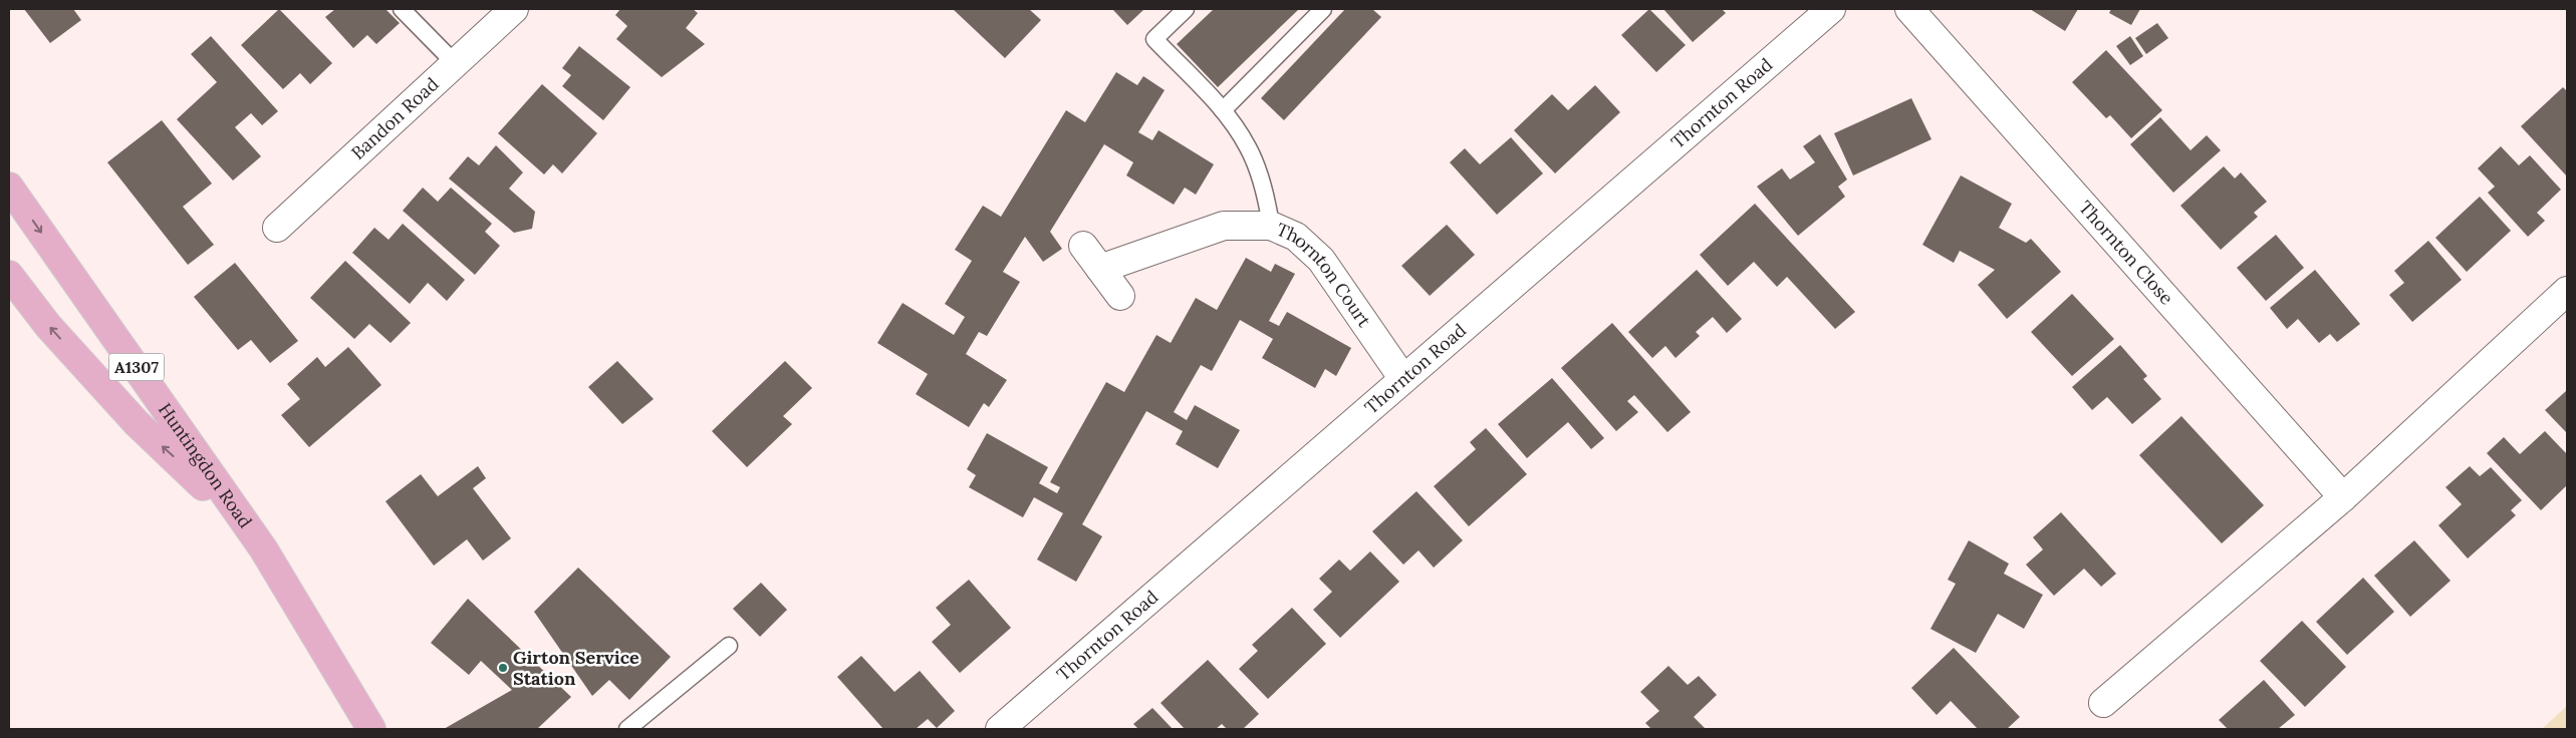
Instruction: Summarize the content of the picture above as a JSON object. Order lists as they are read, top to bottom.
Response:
{
  "streets": {
    "main road": ["A1307", "Huntingdon Road"],
    "street": [
      "Thornton Road",
      "Bandon Road",
      "Thornton Close",
      "Thornton Court"
    ]
  },
  "crossings": [
    ["Thornton Road", "Thornton Court"]
  ],
  "places": ["Girton Service Station"]
}
